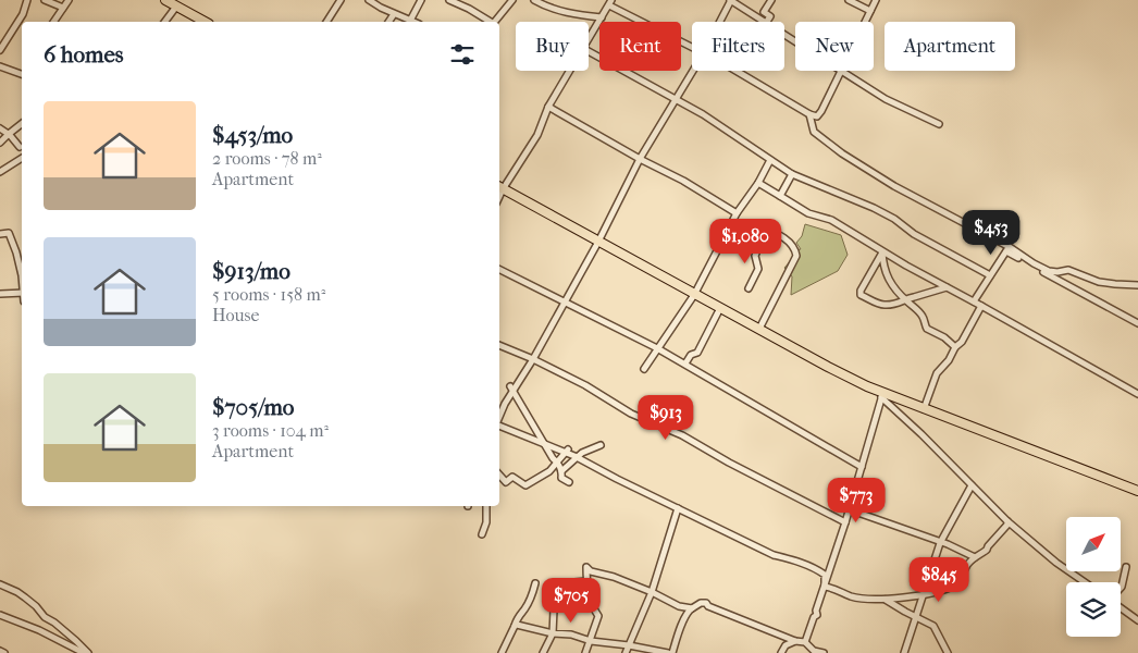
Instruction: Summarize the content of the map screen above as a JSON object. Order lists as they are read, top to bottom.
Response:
{
  "north": "top right",
  "page": {
    "chip": [
      "Buy",
      "Rent",
      "Filters",
      "New",
      "Apartment"
    ],
    "heading": "6 homes",
    "list": [
      {
        "name": "$453/mo",
        "note": "2 rooms · 78 m² · Apartment"
      },
      {
        "name": "$913/mo",
        "note": "5 rooms · 158 m² · House"
      },
      {
        "name": "$705/mo",
        "note": "3 rooms · 104 m² · Apartment"
      }
    ],
    "price": [
      "$453",
      "$1,080",
      "$913",
      "$773",
      "$845",
      "$705"
    ]
  }
}
